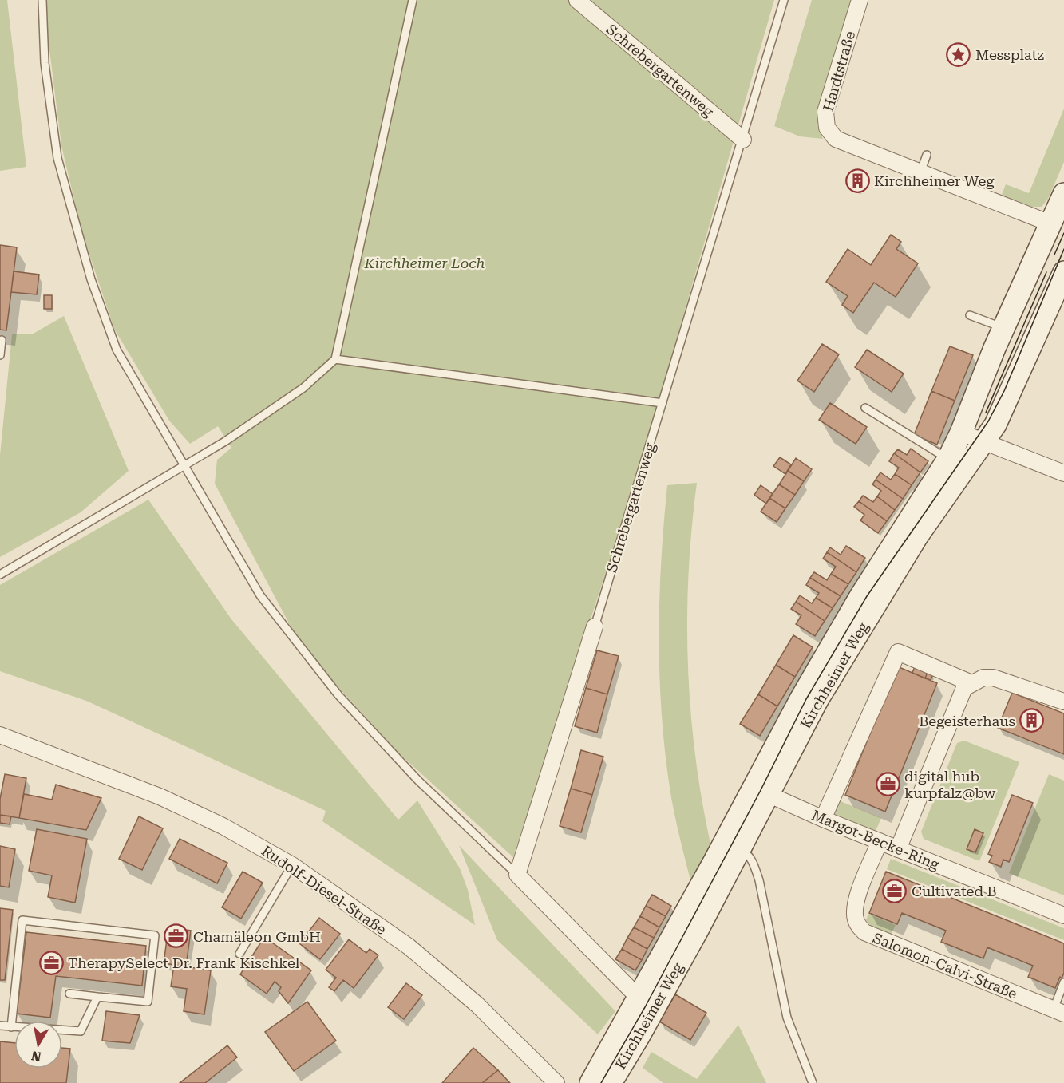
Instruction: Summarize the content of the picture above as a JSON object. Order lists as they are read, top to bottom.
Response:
{
  "streets": {
    "street": [
      "Schrebergartenweg",
      "Hardtstraße",
      "Kirchheimer Weg",
      "Margot-Becke-Ring",
      "Rudolf-Diesel-Straße",
      "Salomon-Calvi-Straße"
    ]
  },
  "crossings": [
    ["Schrebergartenweg", "Kirchheimer Weg"],
    ["Hardtstraße", "Kirchheimer Weg"],
    ["Kirchheimer Weg", "Margot-Becke-Ring"],
    ["Margot-Becke-Ring", "Salomon-Calvi-Straße"]
  ],
  "parks": ["Kirchheimer Loch"],
  "places": {
    "place": ["Messplatz"],
    "building": ["Kirchheimer Weg", "Begeisterhaus"],
    "office": [
      "digital hub kurpfalz@bw",
      "Cultivated B",
      "Chamäleon GmbH",
      "TherapySelect Dr. Frank Kischkel"
    ]
  },
  "north": "bottom"
}
